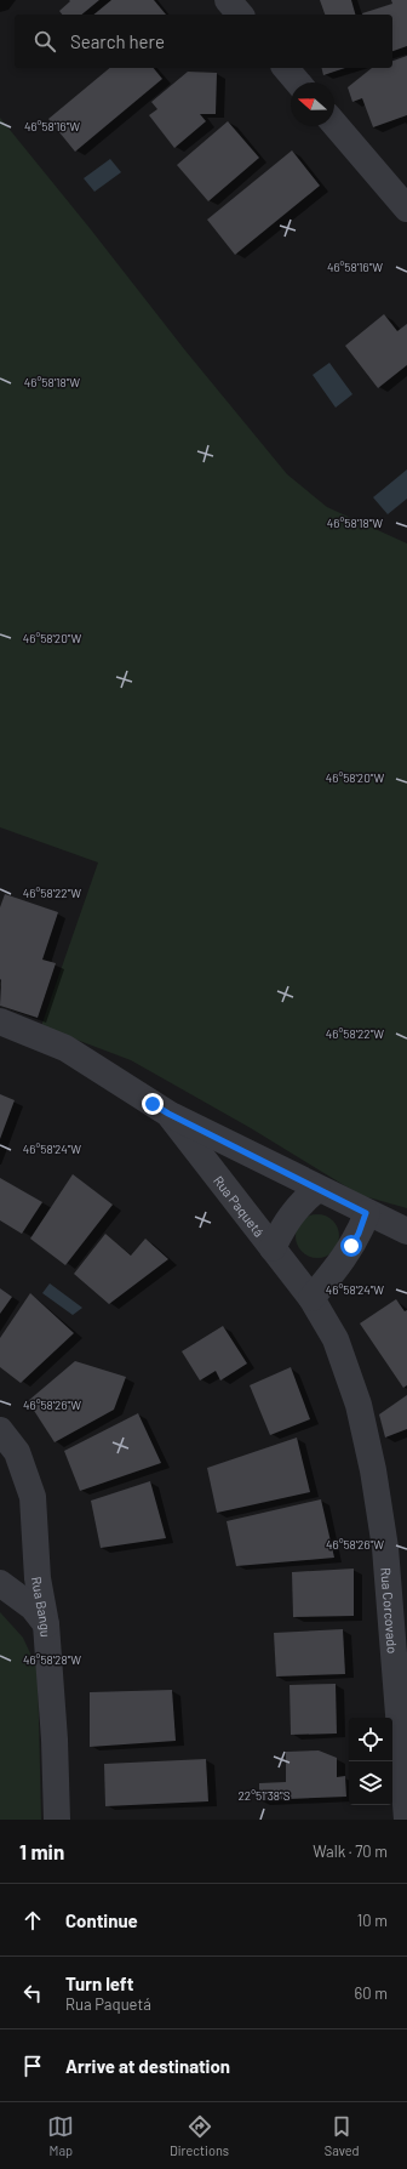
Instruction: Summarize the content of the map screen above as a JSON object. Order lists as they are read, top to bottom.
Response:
{
  "streets": {
    "street": ["Rua Paquetá", "Rua Bangu", "Rua Corcovado"]
  },
  "crossings": [
    ["Rua Paquetá", "Rua Corcovado"]
  ],
  "north": "left",
  "page": {
    "search": "Search here",
    "heading": ["1 min", "Walk · 70 m"],
    "list": [
      ["Continue", "10 m"],
      ["Turn left", "Rua Paquetá", "60 m"],
      "Arrive at destination"
    ],
    "nav": ["Map", "Directions", "Saved"]
  },
  "coordinates": [
    "46°58'16\"W",
    "46°58'18\"W",
    "46°58'20\"W",
    "46°58'22\"W",
    "46°58'24\"W",
    "46°58'26\"W",
    "46°58'28\"W",
    "22°51'38\"S"
  ]
}
